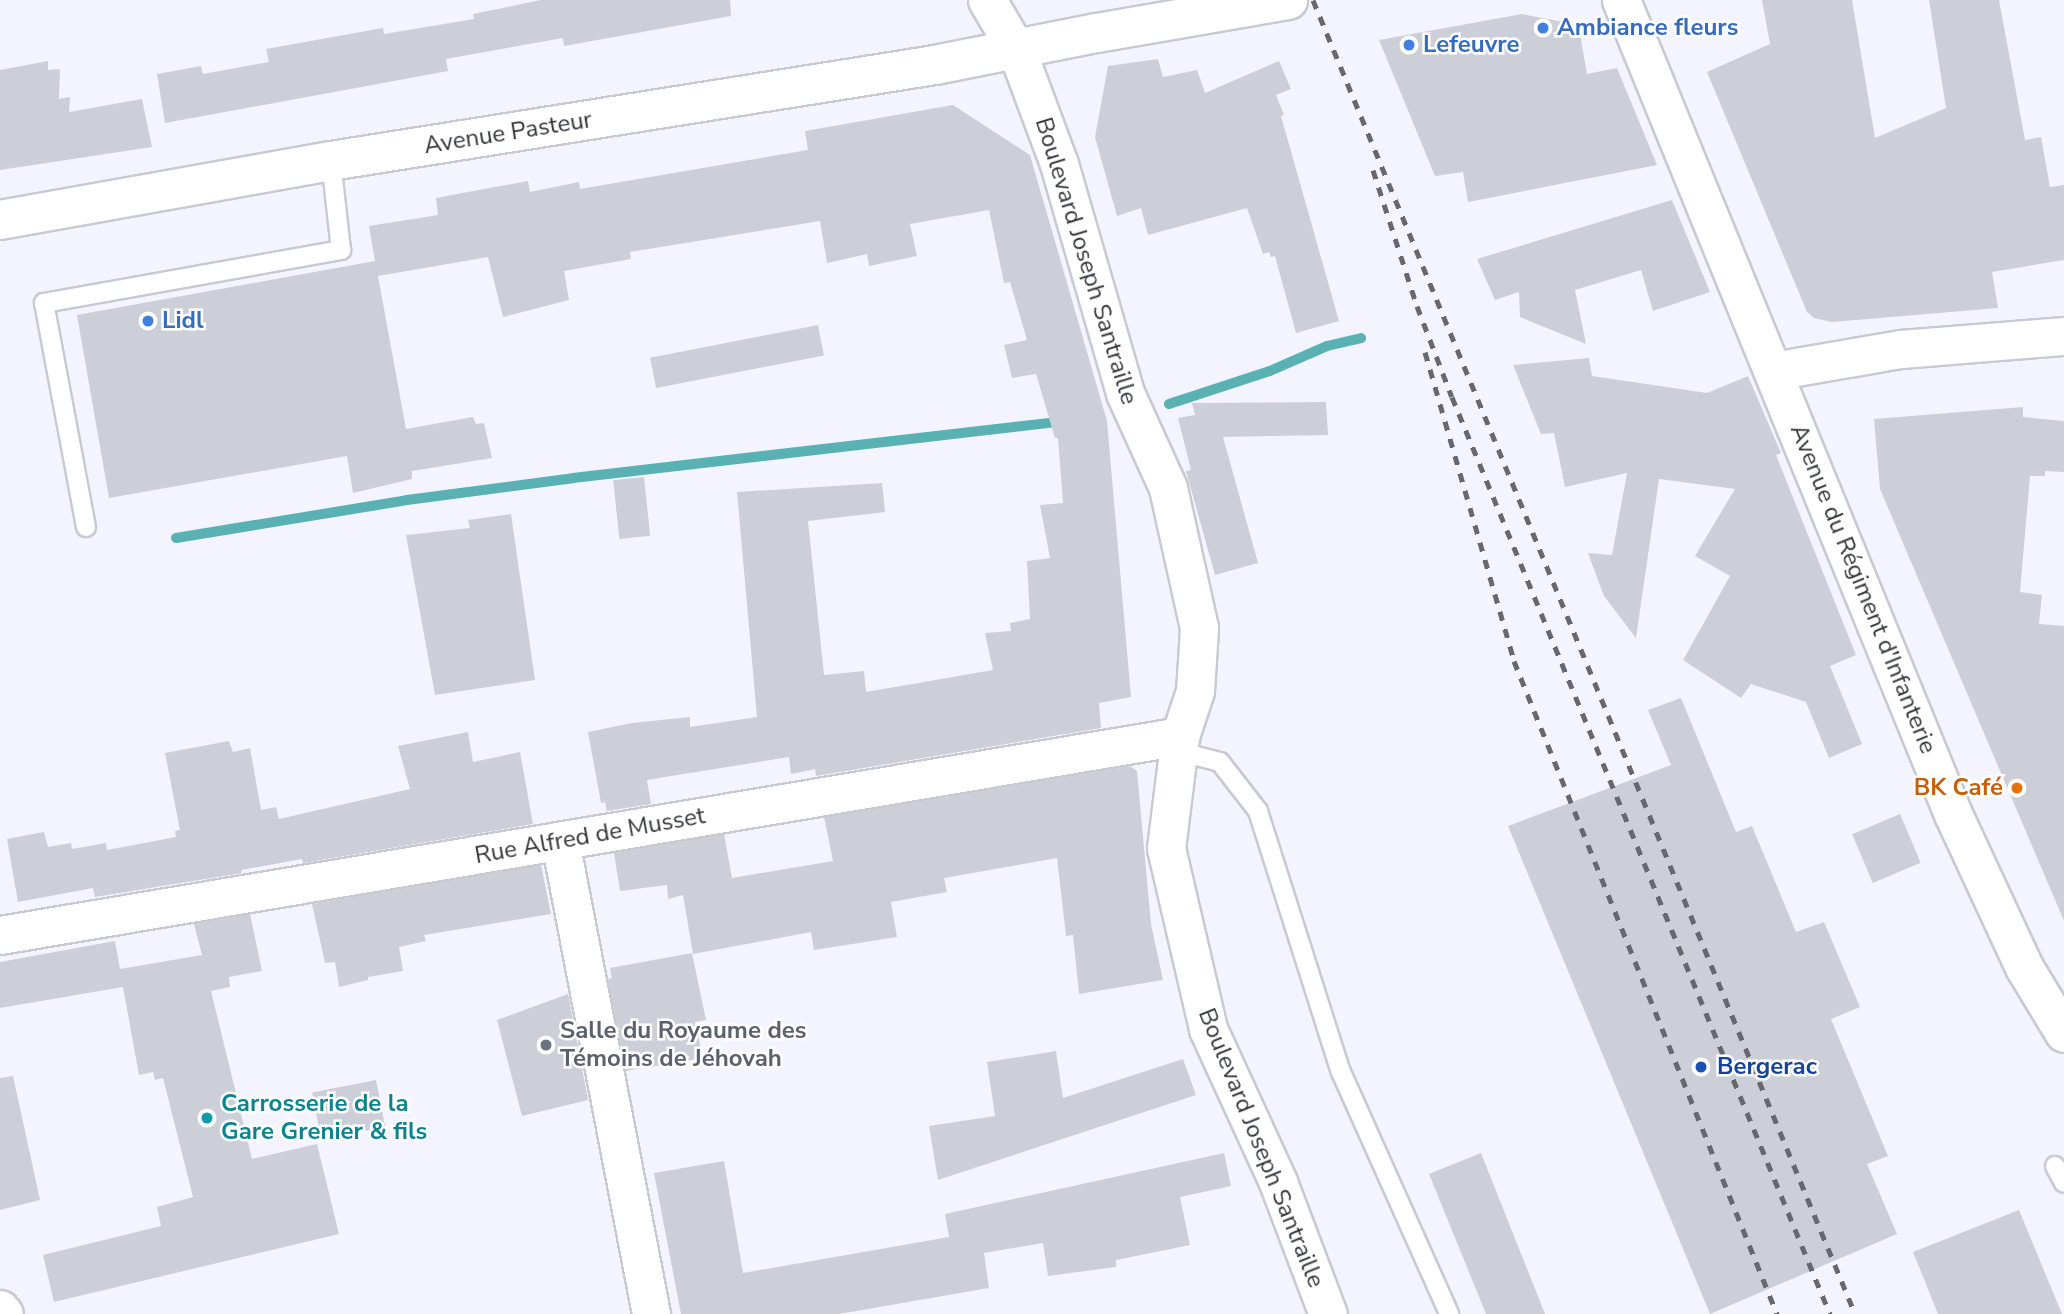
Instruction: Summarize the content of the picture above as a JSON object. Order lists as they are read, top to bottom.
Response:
{
  "streets": {
    "main road": ["Avenue Pasteur"],
    "street": ["Boulevard Joseph Santraille", "Avenue du Régiment d'Infanterie", "Rue Alfred de Musset"]
  },
  "crossings": [
    ["Avenue Pasteur", "Boulevard Joseph Santraille"],
    ["Boulevard Joseph Santraille", "Rue Alfred de Musset"]
  ],
  "places": [
    "Ambiance fleurs",
    "Lefeuvre",
    "Lidl",
    "BK Café",
    "Salle du Royaume des Témoins de Jéhovah",
    "Bergerac",
    "Carrosserie de la Gare Grenier & fils"
  ]
}
